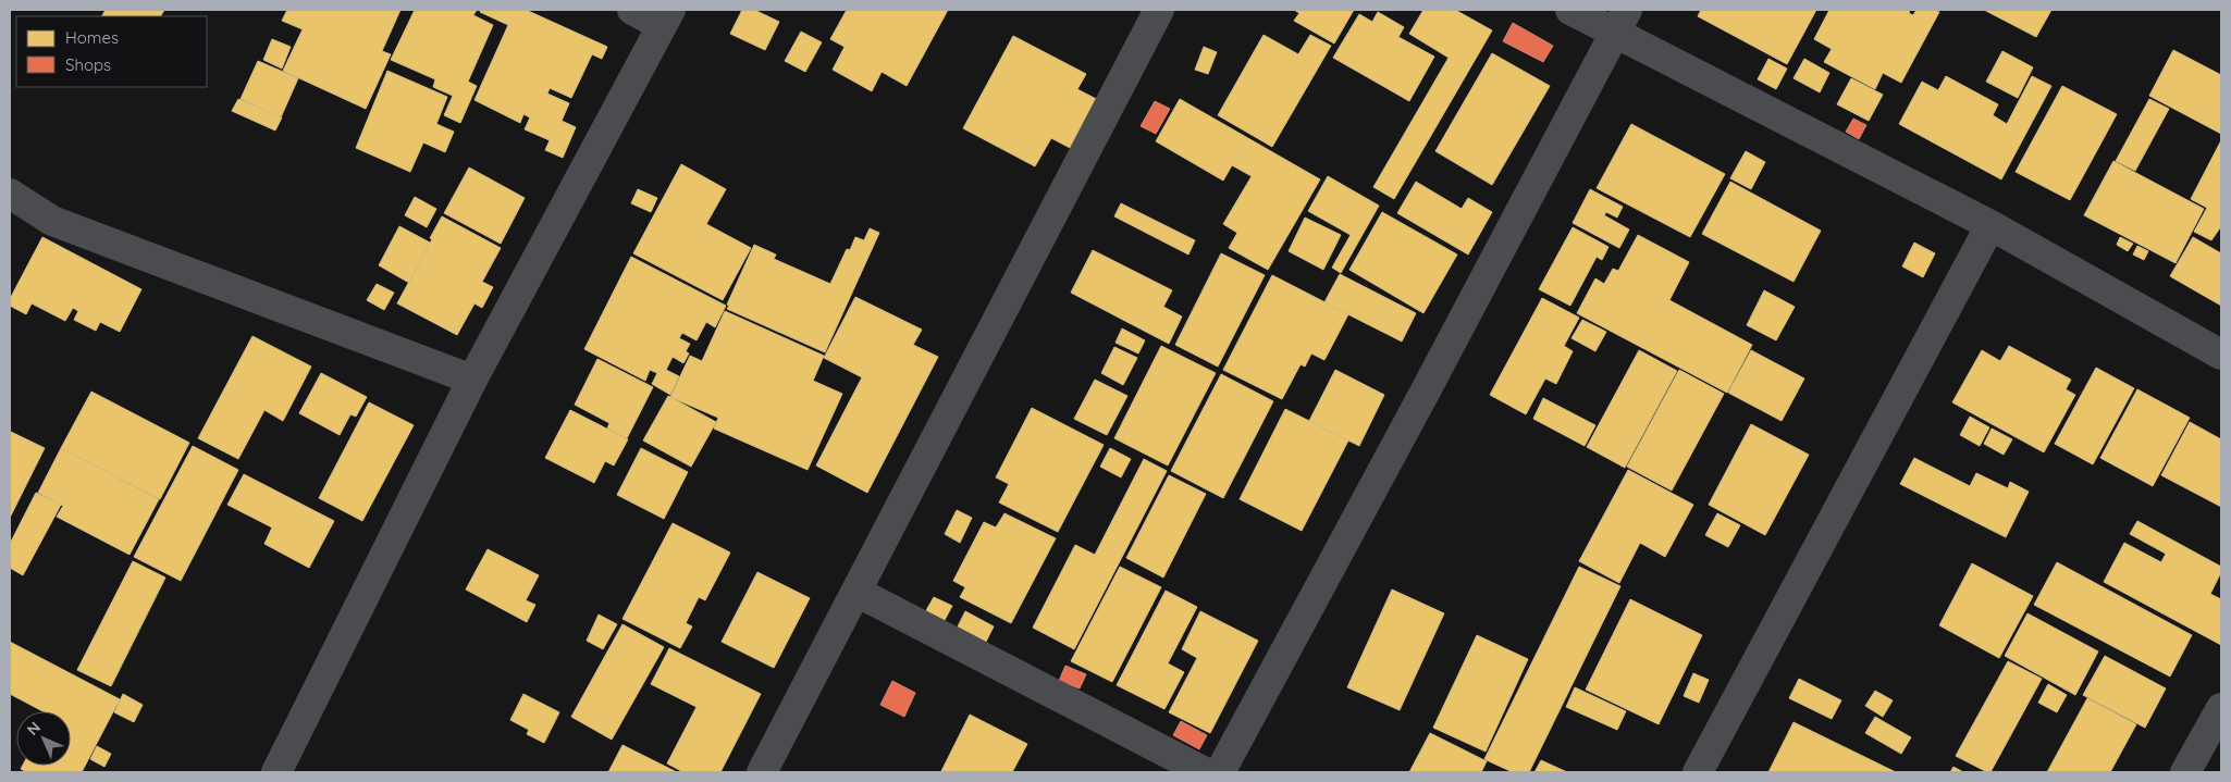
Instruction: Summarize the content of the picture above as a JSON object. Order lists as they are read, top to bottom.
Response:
{
  "legend": ["Homes", "Shops"],
  "north": "top left"
}
